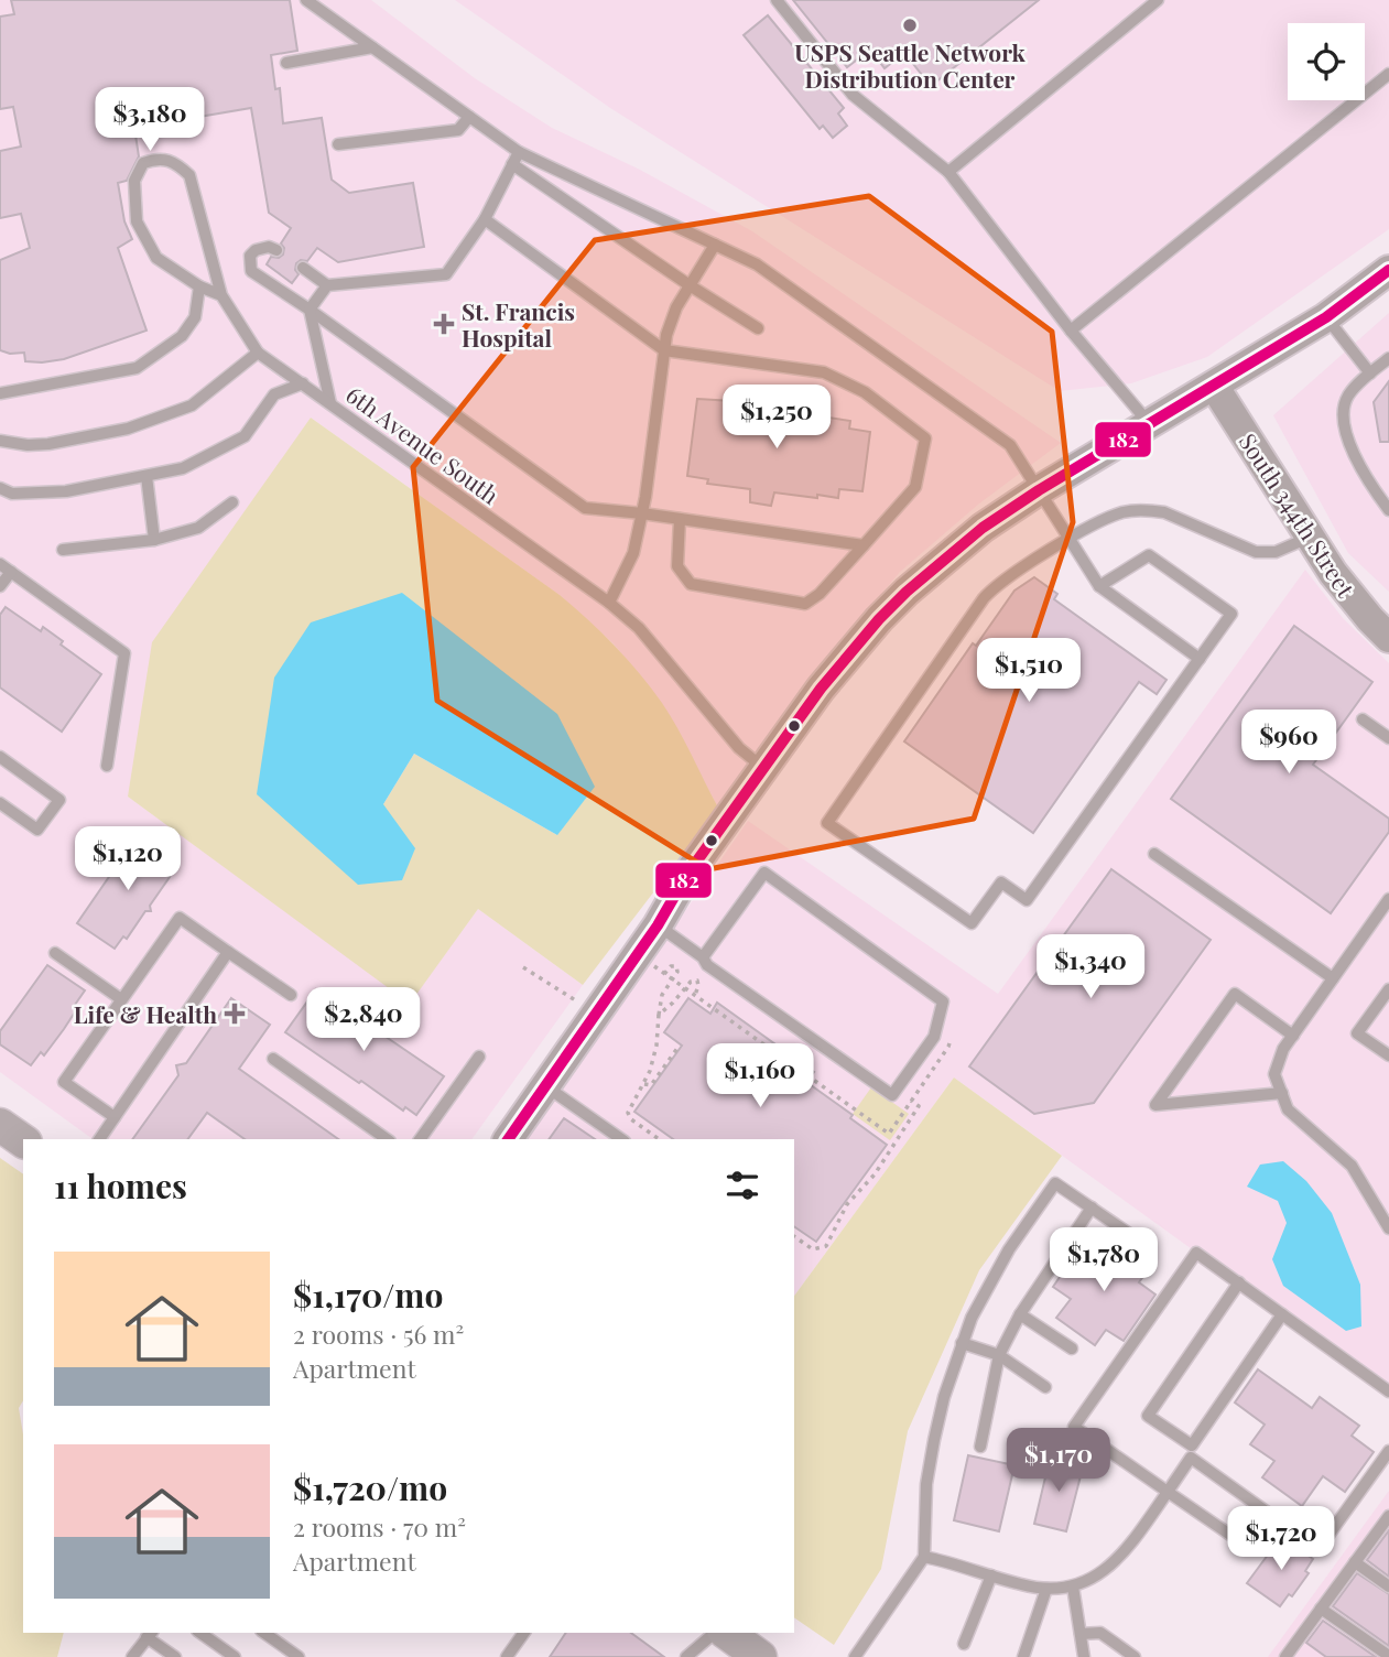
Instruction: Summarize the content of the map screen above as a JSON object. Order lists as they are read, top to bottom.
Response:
{
  "streets": {
    "street": ["South 344th Street"],
    "lane": ["6th Avenue South"]
  },
  "places": {
    "other": ["USPS Seattle Network Distribution Center"],
    "health": ["St. Francis Hospital", "Life & Health"]
  },
  "lines": ["transit line 182"],
  "page": {
    "price": [
      "$3,180",
      "$1,250",
      "$1,510",
      "$960",
      "$1,120",
      "$1,340",
      "$2,840",
      "$1,160",
      "$1,780",
      "$1,170",
      "$1,720"
    ],
    "heading": "11 homes",
    "list": [
      {
        "name": "$1,170/mo",
        "note": "2 rooms · 56 m² · Apartment"
      },
      {
        "name": "$1,720/mo",
        "note": "2 rooms · 70 m² · Apartment"
      }
    ]
  }
}
